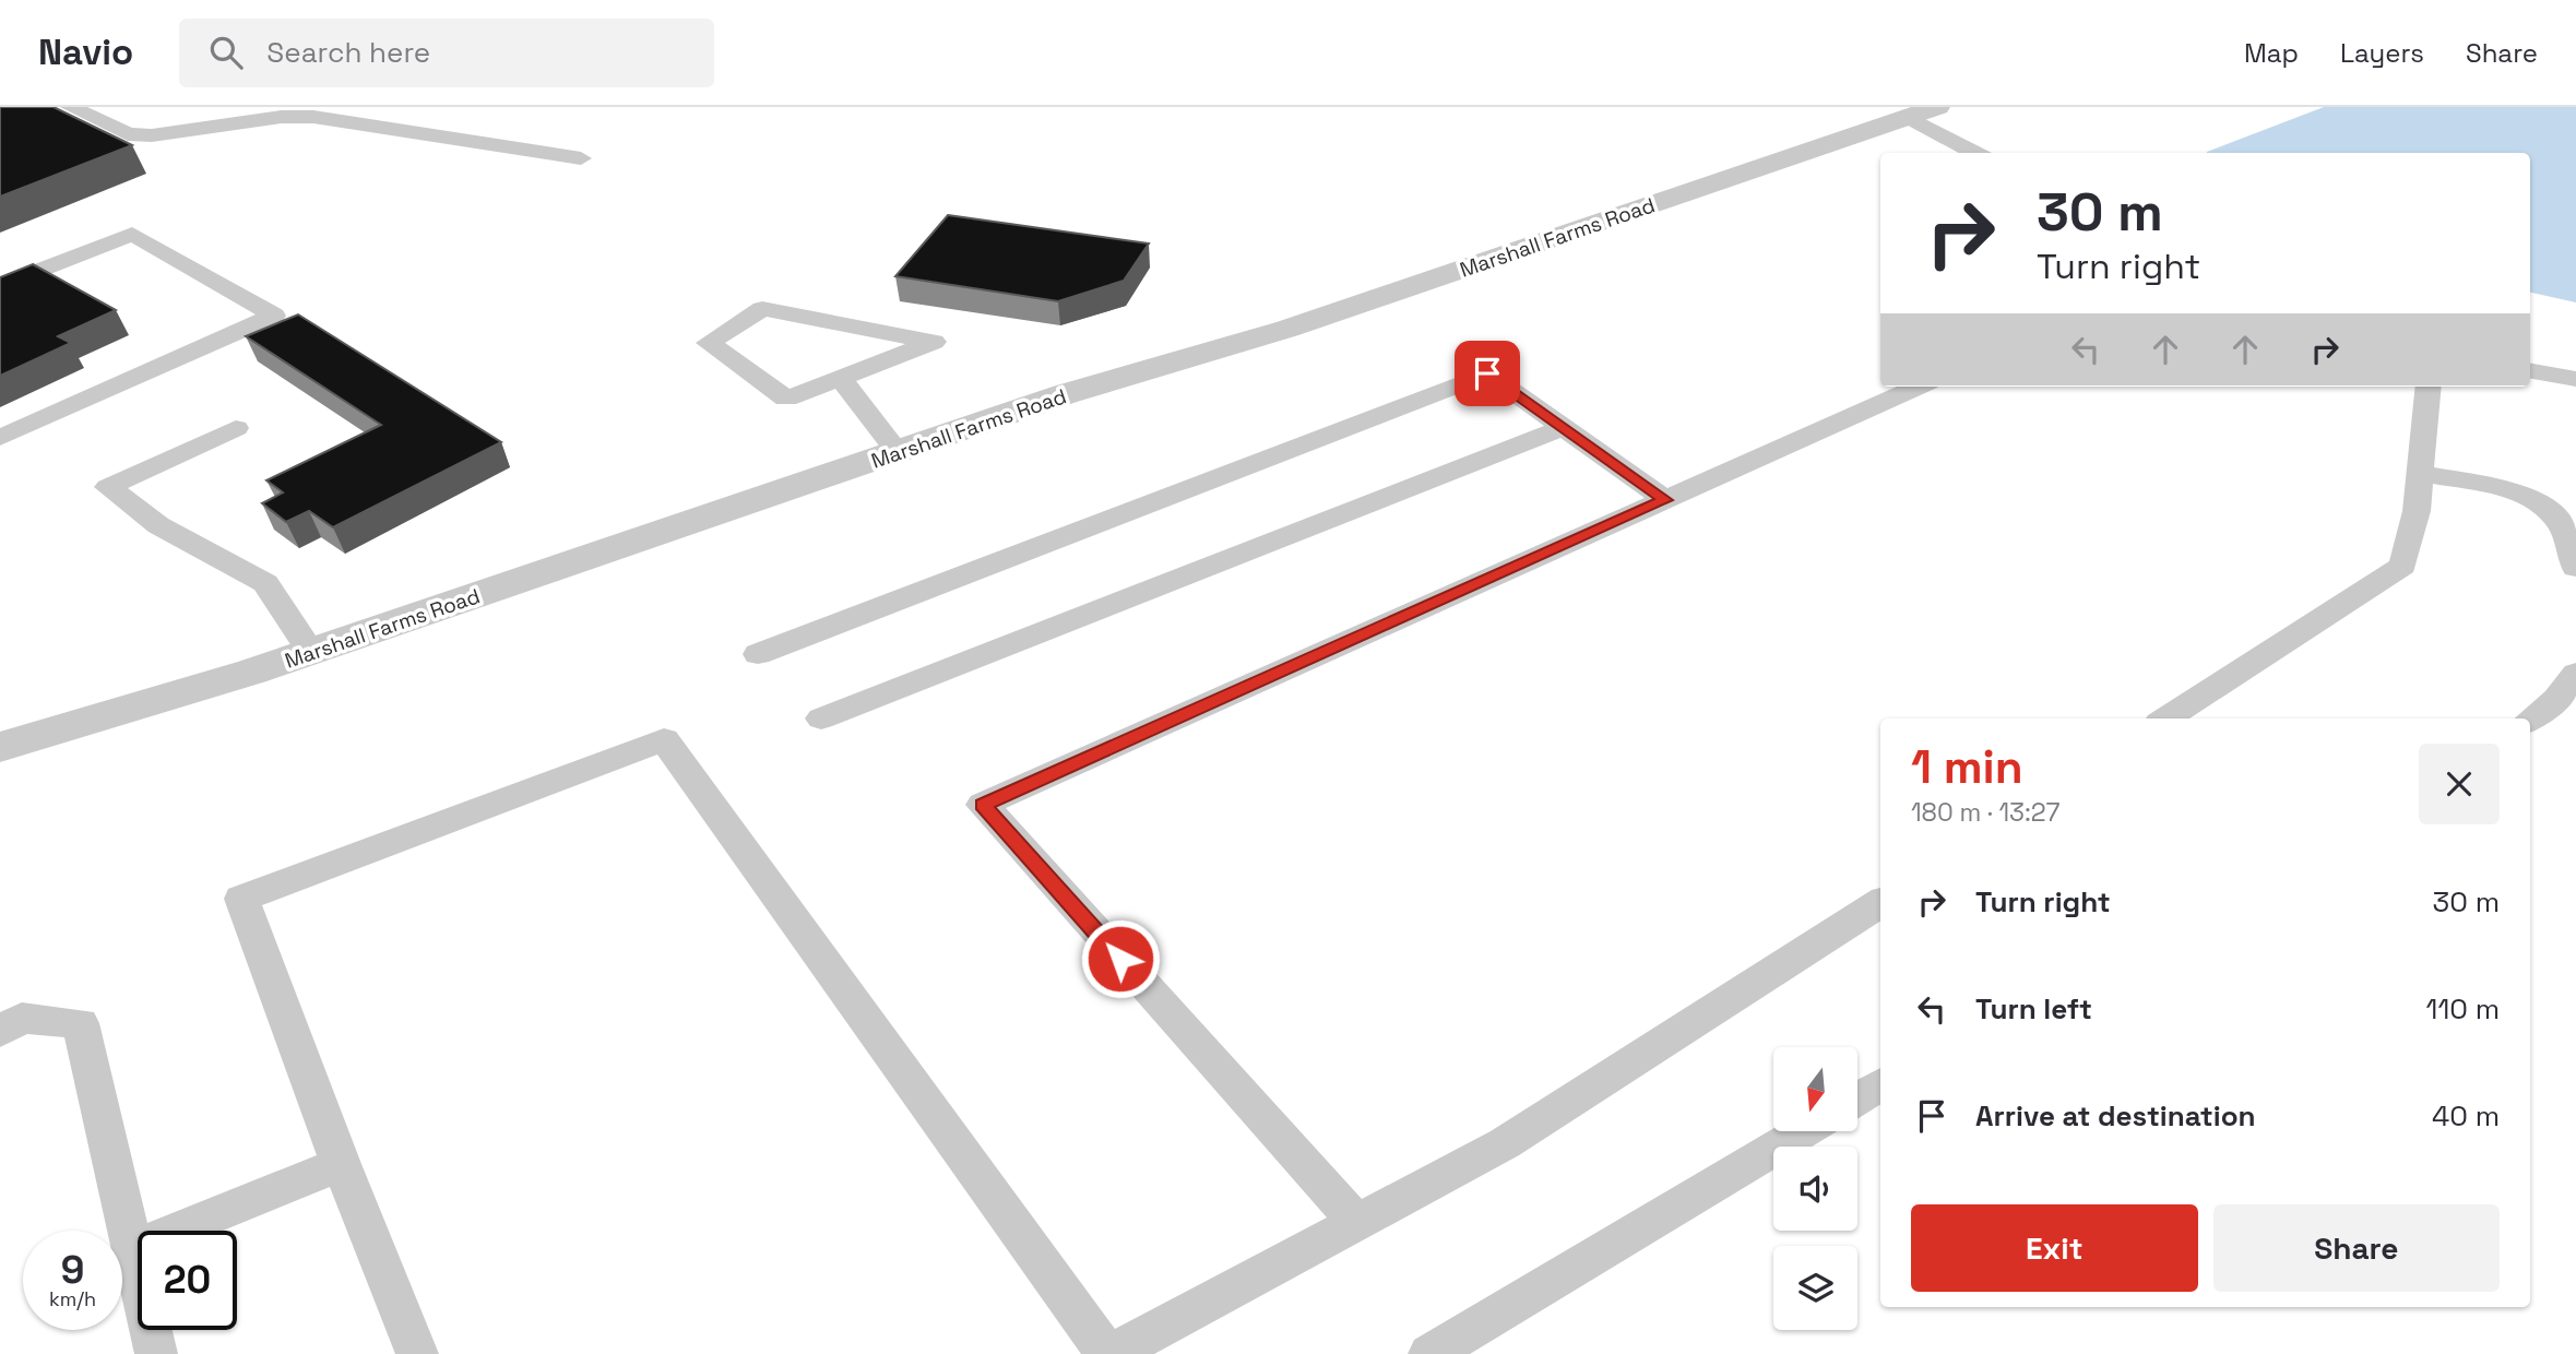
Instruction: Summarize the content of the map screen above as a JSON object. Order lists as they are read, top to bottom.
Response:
{
  "streets": {
    "street": ["Marshall Farms Road"]
  },
  "north": "bottom",
  "page": {
    "header": "Navio",
    "search": "Search here",
    "nav": ["Map", "Layers", "Share"],
    "turn": ["30 m", "Turn right"],
    "heading": ["1 min", "180 m · 13:27"],
    "list": [
      {
        "name": "Turn right",
        "value": "30 m"
      },
      {
        "name": "Turn left",
        "value": "110 m"
      },
      {
        "name": "Arrive at destination",
        "value": "40 m"
      }
    ],
    "buttons": ["Exit", "Share"],
    "speed": "9 km/h",
    "limit": "20"
  }
}
